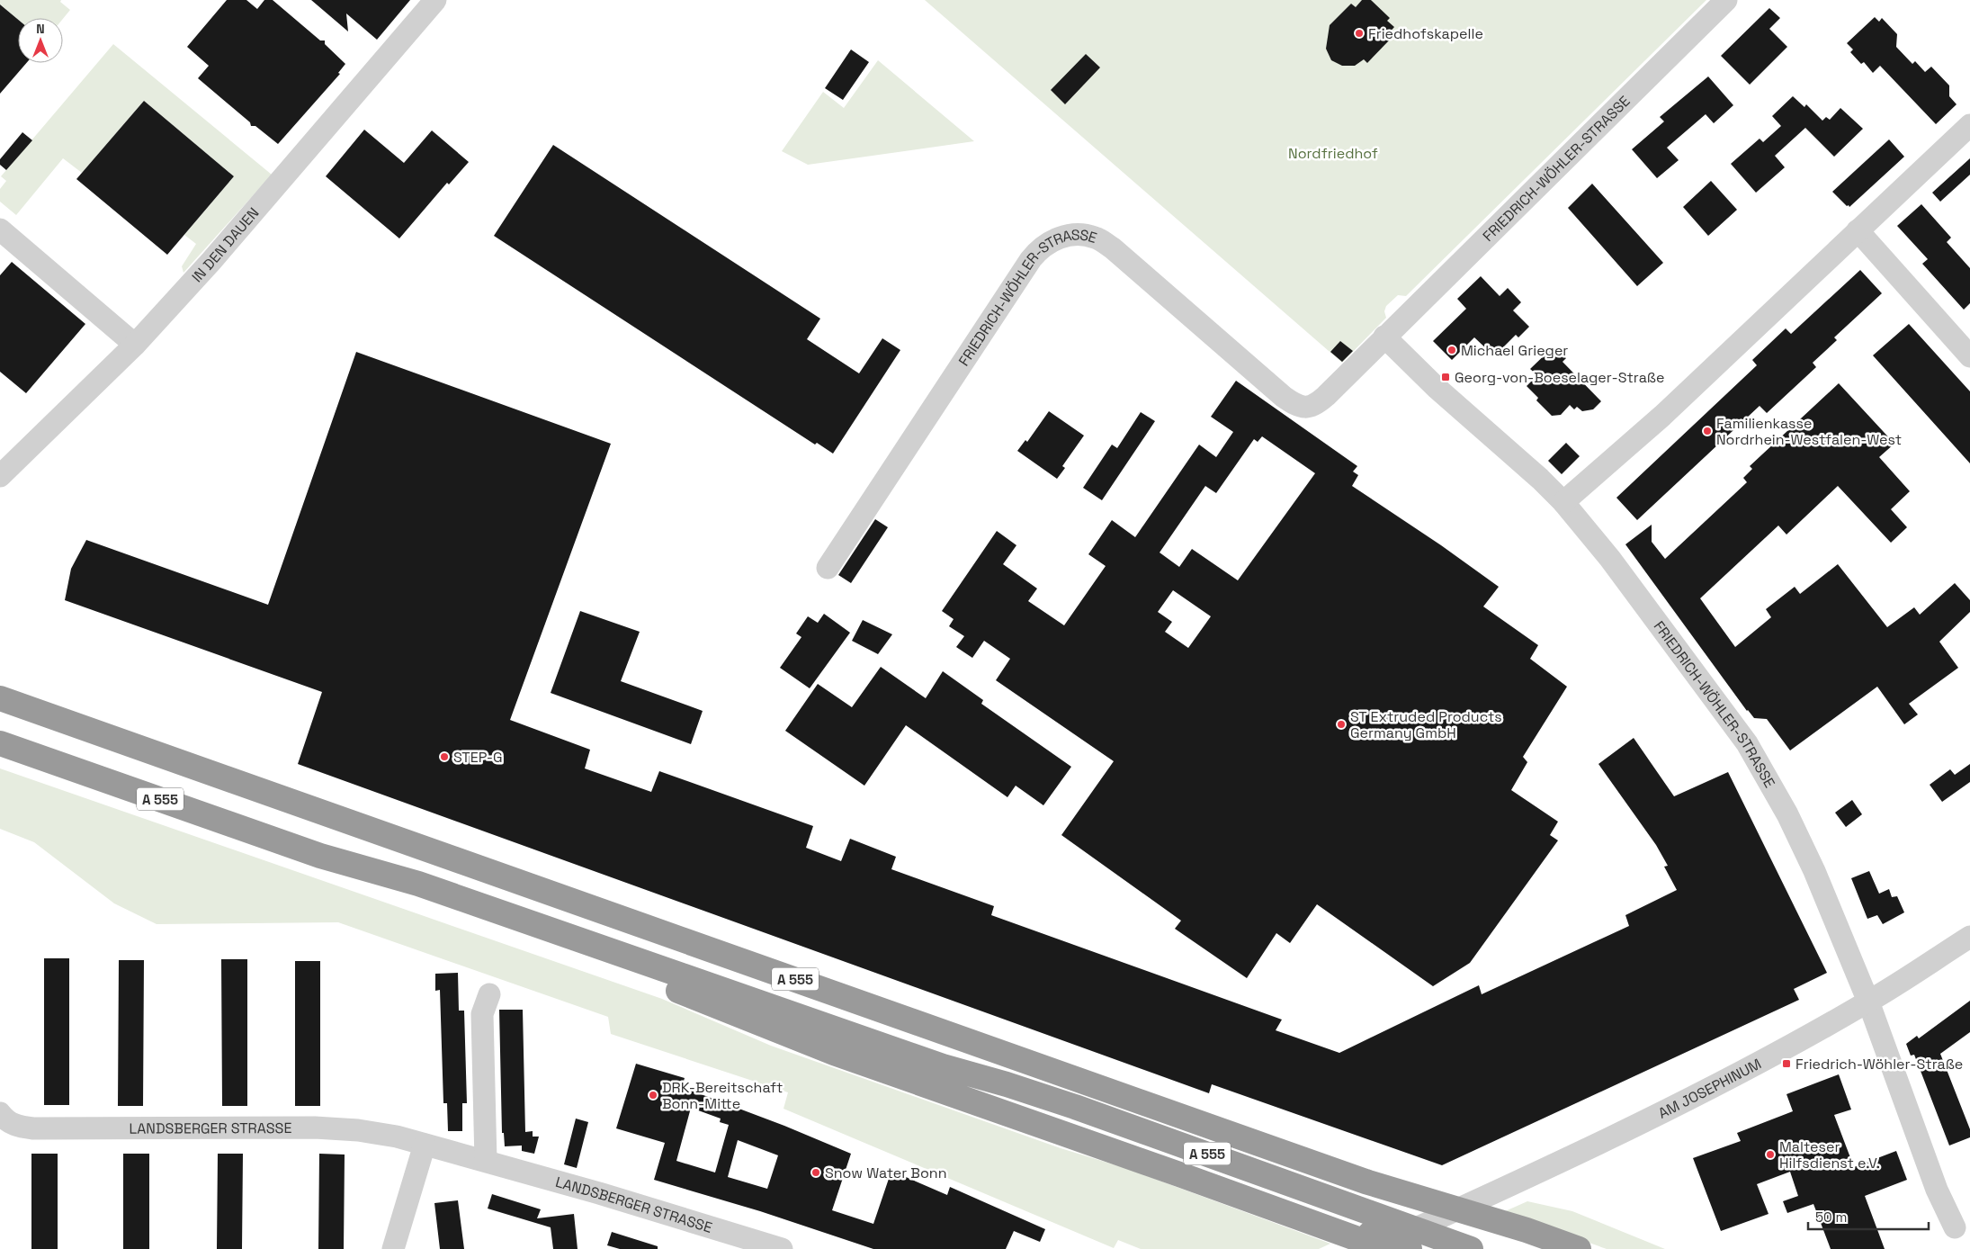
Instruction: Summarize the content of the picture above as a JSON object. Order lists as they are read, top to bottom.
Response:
{
  "streets": {
    "highway": ["A 555"],
    "street": [
      "FRIEDRICH-WÖHLER-STRASSE",
      "IN DEN DAUEN",
      "AM JOSEPHINUM",
      "LANDSBERGER STRASSE"
    ]
  },
  "crossings": [
    ["FRIEDRICH-WÖHLER-STRASSE", "AM JOSEPHINUM"]
  ],
  "parks": ["Nordfriedhof"],
  "places": {
    "other": [
      "Friedhofskapelle",
      "Michael Grieger",
      "Familienkasse Nordrhein-Westfalen-West",
      "ST Extruded Products Germany GmbH",
      "STEP-G",
      "DRK-Bereitschaft Bonn-Mitte",
      "Malteser Hilfsdienst e.V.",
      "Snow Water Bonn"
    ],
    "transit": ["Georg-von-Boeselager-Straße", "Friedrich-Wöhler-Straße"]
  },
  "scale_bar": "50 m",
  "north": "top"
}
